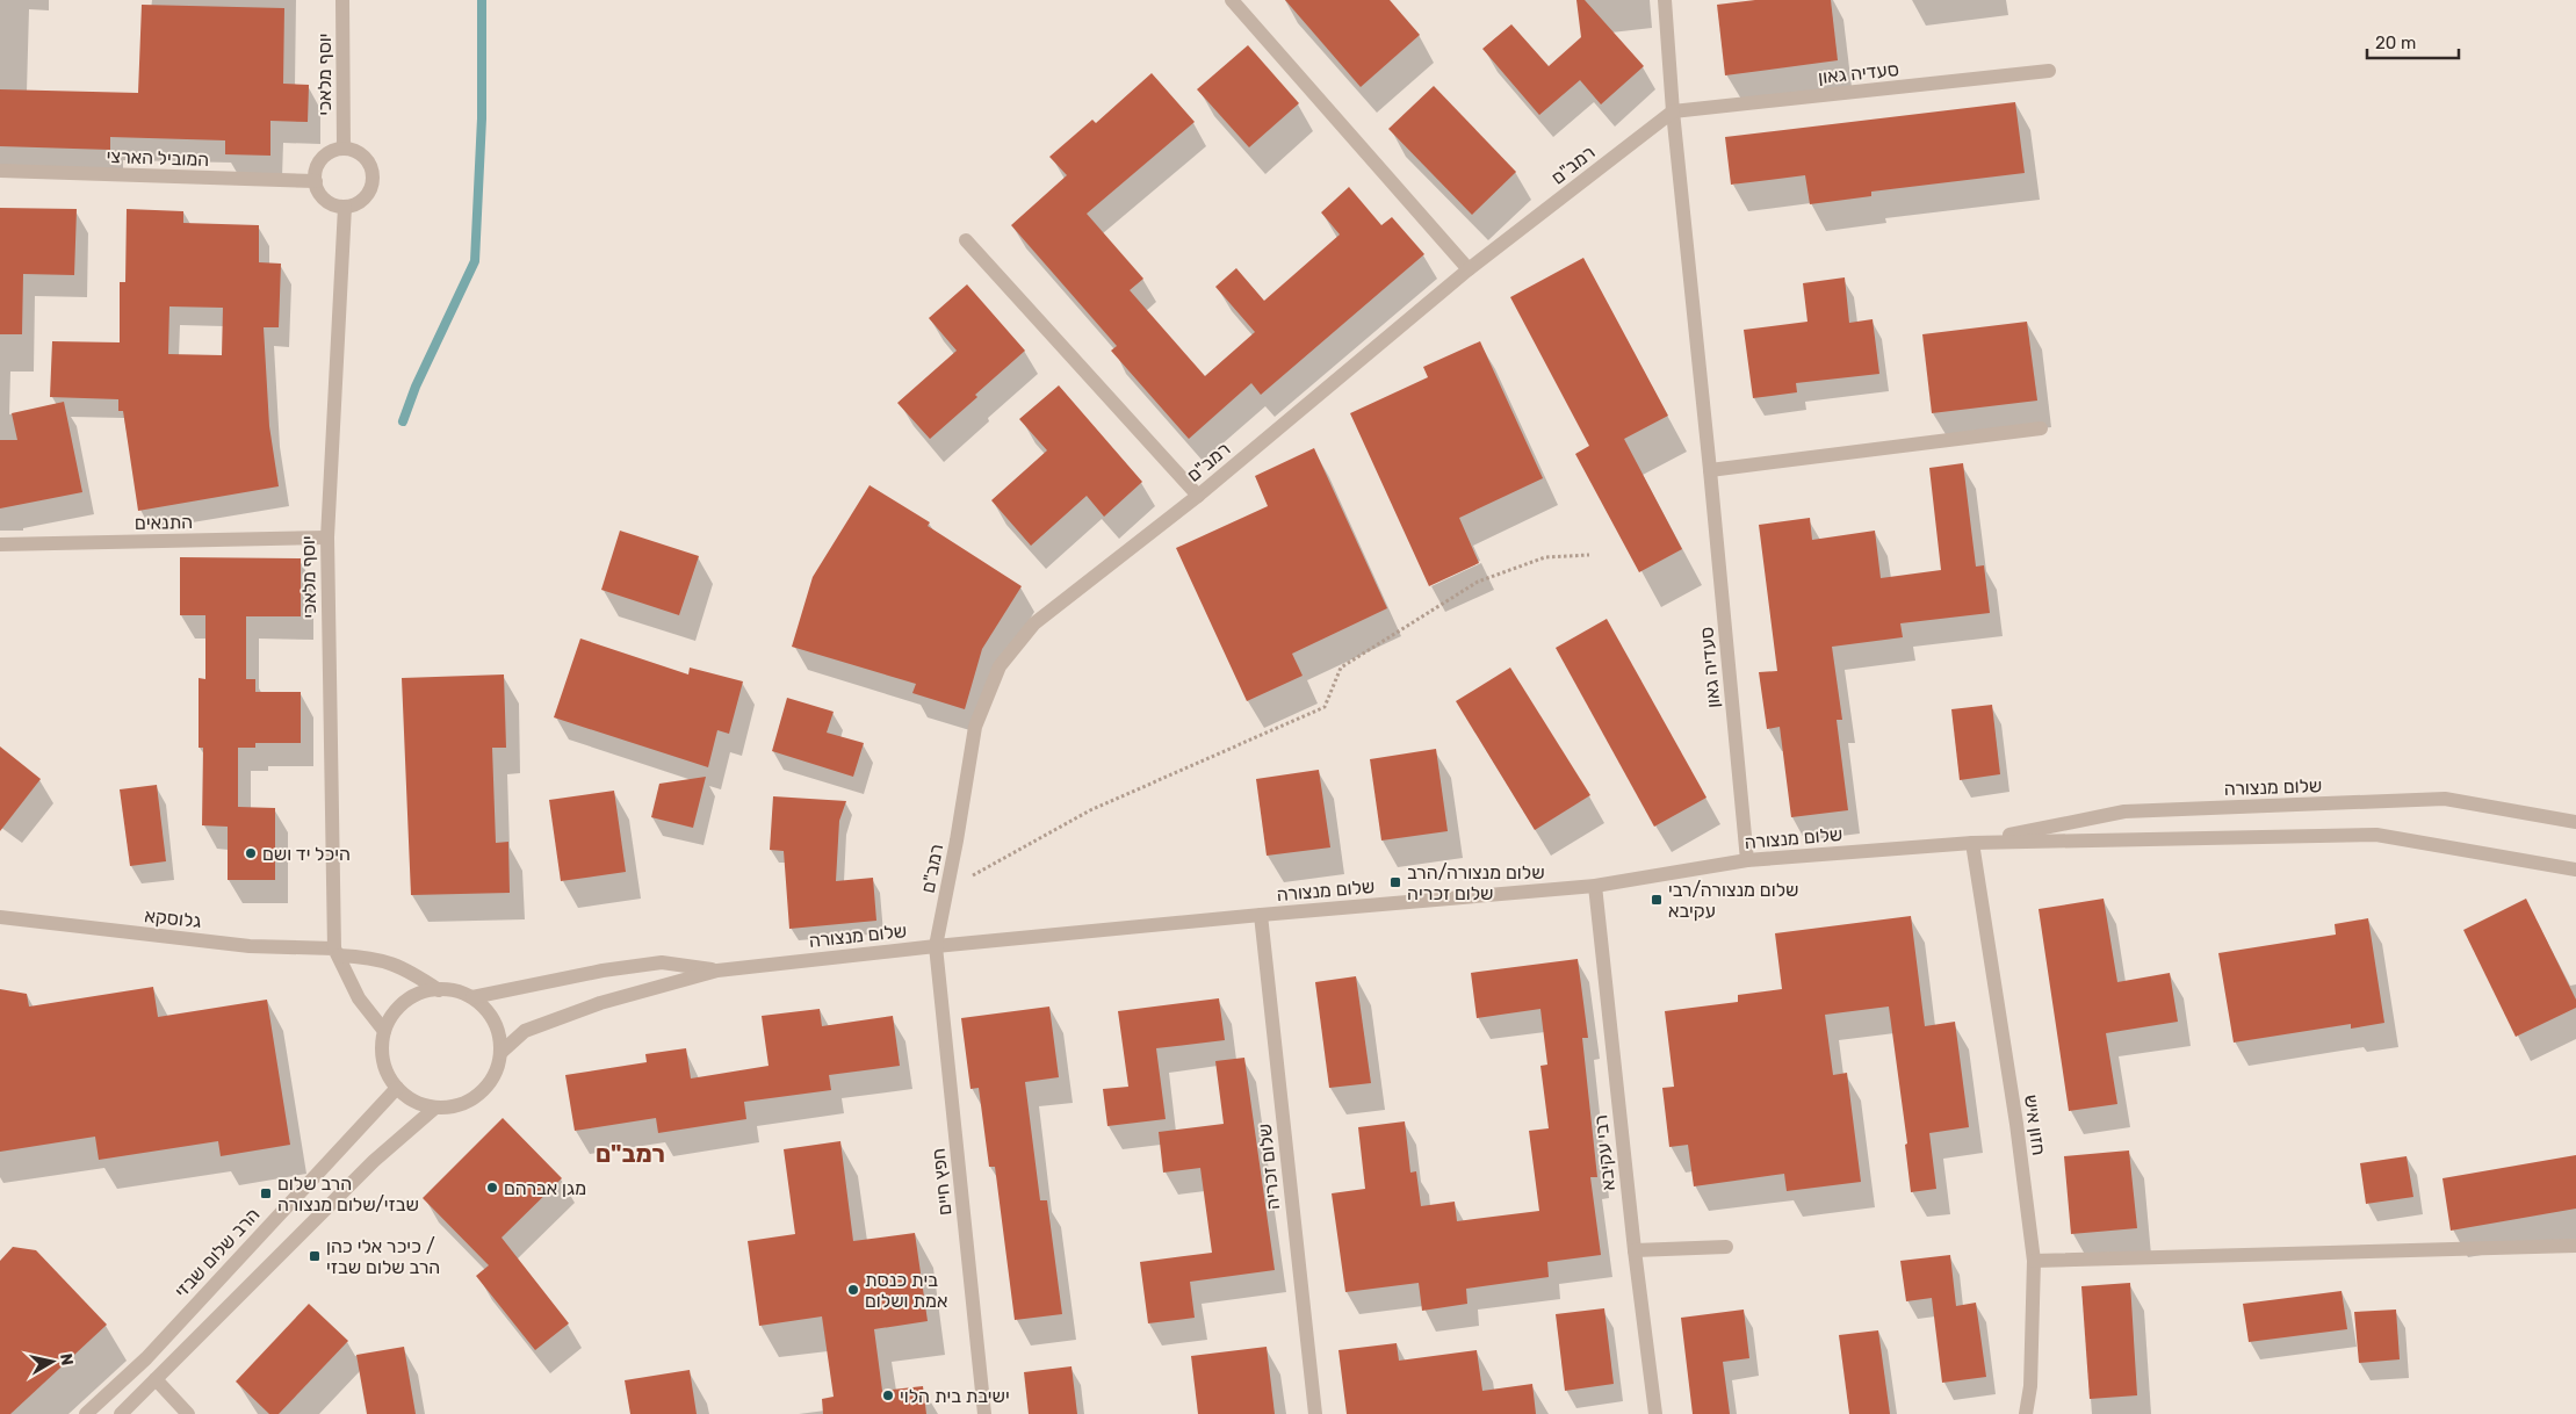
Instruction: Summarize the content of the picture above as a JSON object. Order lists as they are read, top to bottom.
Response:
{
  "streets": {
    "street": [
      "סעדיה גאון",
      "יוסף מלאכי",
      "המוביל הארצי",
      "רמב\"ם",
      "התנאים",
      "שלום מנצורה",
      "גלוסקא",
      "חזון איש",
      "רבי עקיבא",
      "שלום זכריה",
      "חפץ חיים",
      "הרב שלום שבזי"
    ]
  },
  "crossings": [
    ["סעדיה גאון", "רמב\"ם"],
    ["סעדיה גאון", "שלום מנצורה"],
    ["יוסף מלאכי", "המוביל הארצי"],
    ["יוסף מלאכי", "התנאים"],
    ["יוסף מלאכי", "גלוסקא"],
    ["רמב\"ם", "שלום מנצורה"],
    ["רמב\"ם", "חפץ חיים"],
    ["שלום מנצורה", "גלוסקא"],
    ["שלום מנצורה", "חזון איש"],
    ["שלום מנצורה", "רבי עקיבא"],
    ["שלום מנצורה", "שלום זכריה"],
    ["שלום מנצורה", "חפץ חיים"],
    ["שלום מנצורה", "הרב שלום שבזי"],
    ["גלוסקא", "הרב שלום שבזי"]
  ],
  "districts": ["רמב\"ם"],
  "places": {
    "other": [
      "היכל יד ושם",
      "מגן אברהם",
      "בית כנסת אמת ושלום",
      "ישיבת בית הלוי"
    ],
    "transit": [
      "שלום מנצורה/הרב שלום זכריה",
      "שלום מנצורה/רבי עקיבא",
      "הרב שלום שבזי/שלום מנצורה",
      "כיכר אלי כהן / הרב שלום שבזי"
    ]
  },
  "scale_bar": "20 m",
  "north": "right"
}
